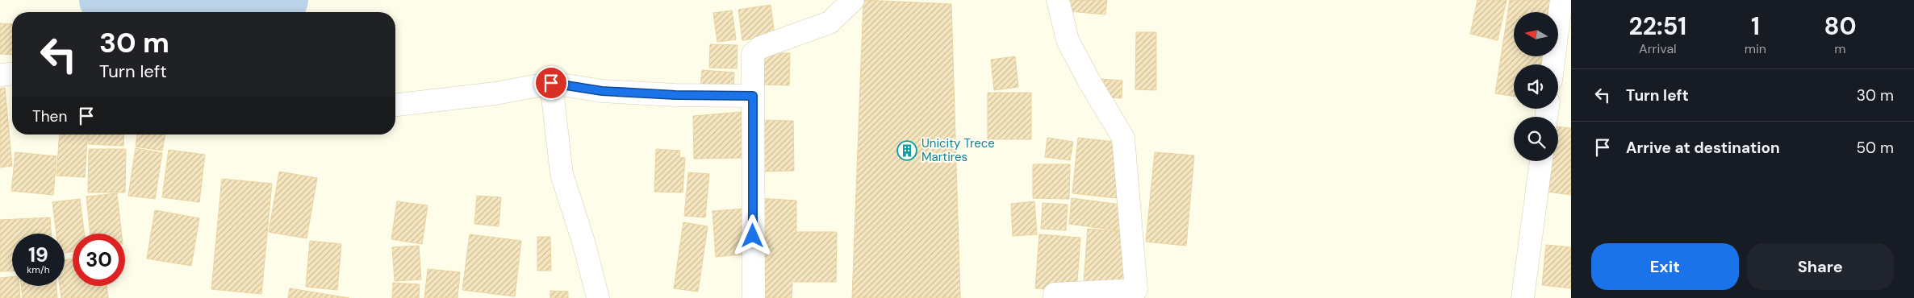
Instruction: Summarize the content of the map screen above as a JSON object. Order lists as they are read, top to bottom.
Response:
{
  "places": {
    "building": ["Unicity Trece Martires"]
  },
  "north": "left",
  "page": {
    "eta": [
      "22:51",
      "Arrival",
      "1",
      "min",
      "80",
      "m"
    ],
    "turn": ["30 m", "Turn left"],
    "list": [
      {
        "name": "Turn left",
        "value": "30 m"
      },
      {
        "name": "Arrive at destination",
        "value": "50 m"
      }
    ],
    "then": "Then",
    "speed": "19 km/h",
    "limit": "30",
    "buttons": ["Exit", "Share"]
  }
}
